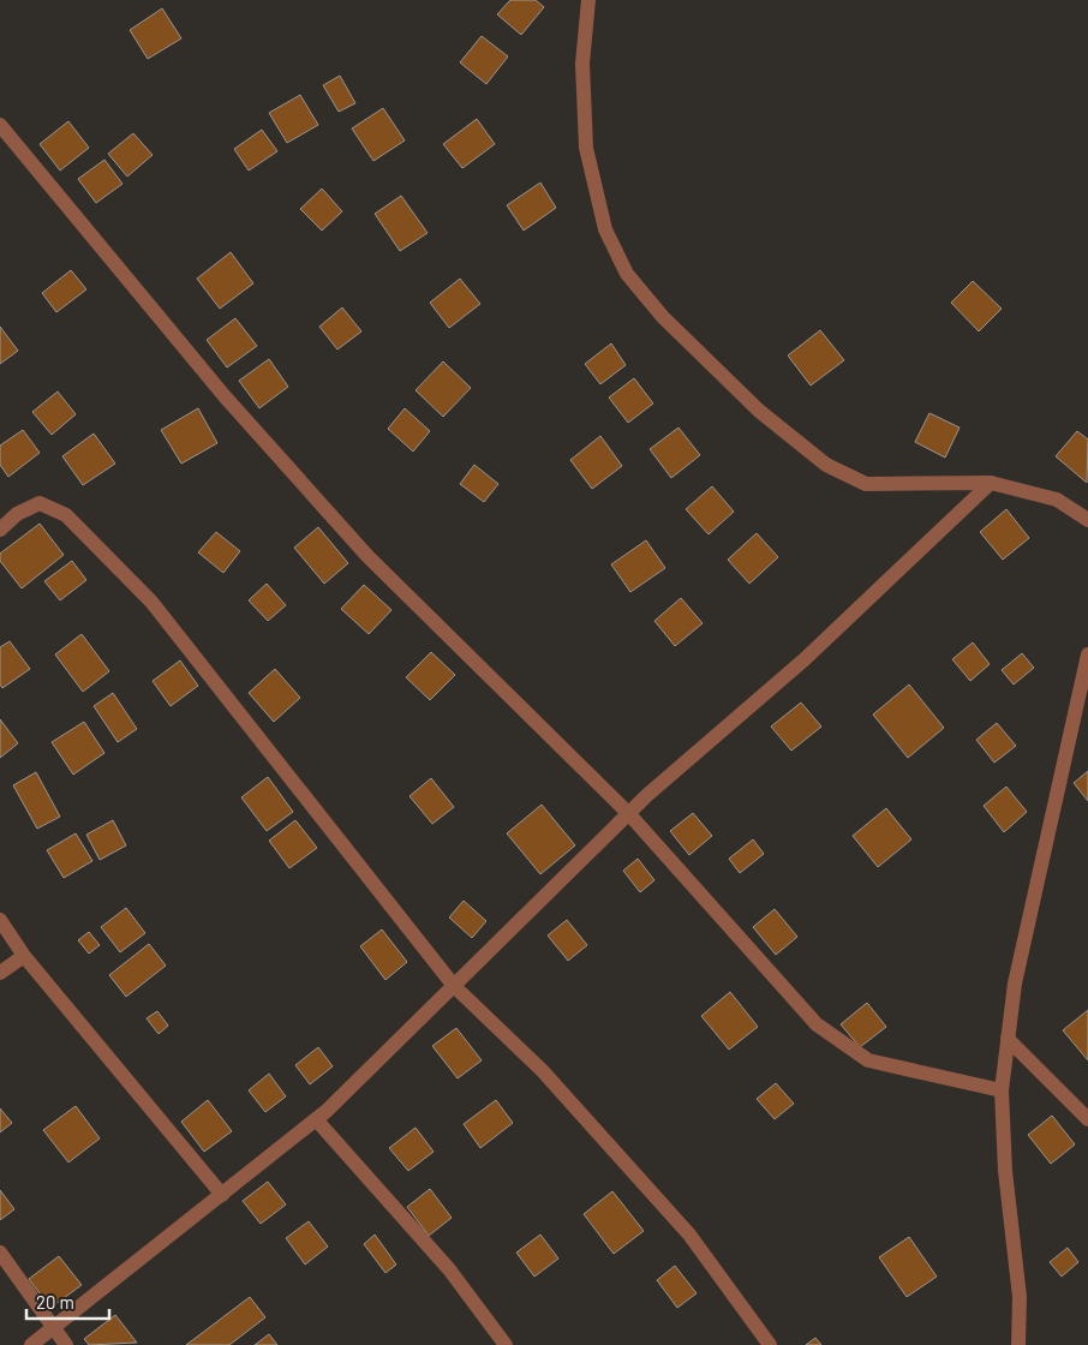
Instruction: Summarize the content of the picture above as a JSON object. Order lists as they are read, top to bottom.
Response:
{
  "scale_bar": "20 m"
}
